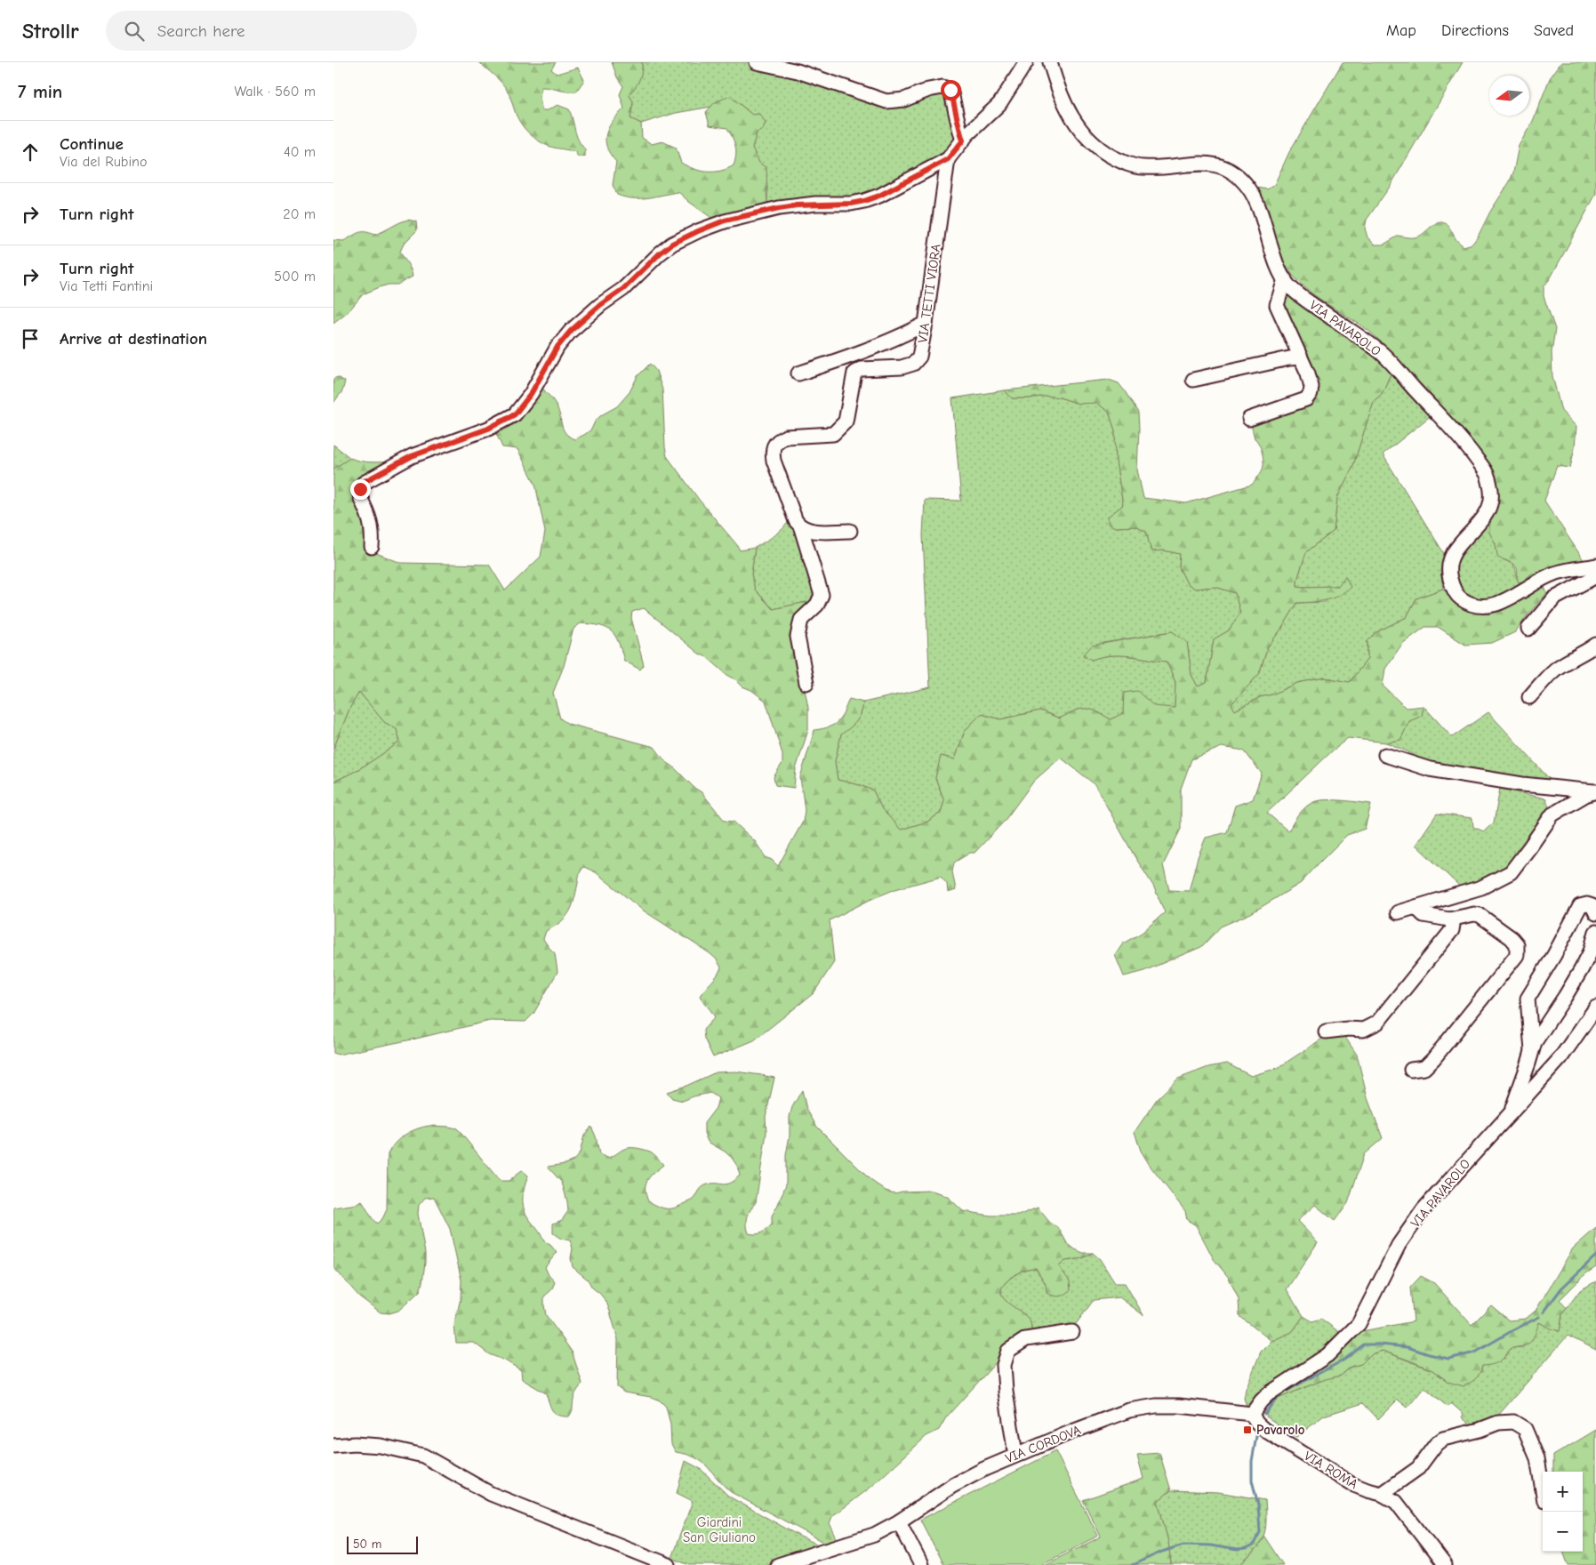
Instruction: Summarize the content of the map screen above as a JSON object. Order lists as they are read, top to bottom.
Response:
{
  "streets": {
    "street": [
      "VIA TETTI VIORA",
      "VIA PAVAROLO",
      "VIA CORDOVA",
      "VIA ROMA"
    ]
  },
  "crossings": [
    ["VIA PAVAROLO", "VIA CORDOVA"],
    ["VIA PAVAROLO", "VIA ROMA"],
    ["VIA CORDOVA", "VIA ROMA"]
  ],
  "parks": ["Giardini San Giuliano"],
  "places": {
    "transit": ["Pavarolo"]
  },
  "scale_bar": "50 m",
  "north": "left",
  "page": {
    "header": "Strollr",
    "search": "Search here",
    "nav": ["Map", "Directions", "Saved"],
    "heading": ["7 min", "Walk · 560 m"],
    "list": [
      ["Continue", "Via del Rubino", "40 m"],
      ["Turn right", "20 m"],
      ["Turn right", "Via Tetti Fantini", "500 m"],
      "Arrive at destination"
    ],
    "map_buttons": ["+", "−"],
    "scale": "50 m"
  }
}
